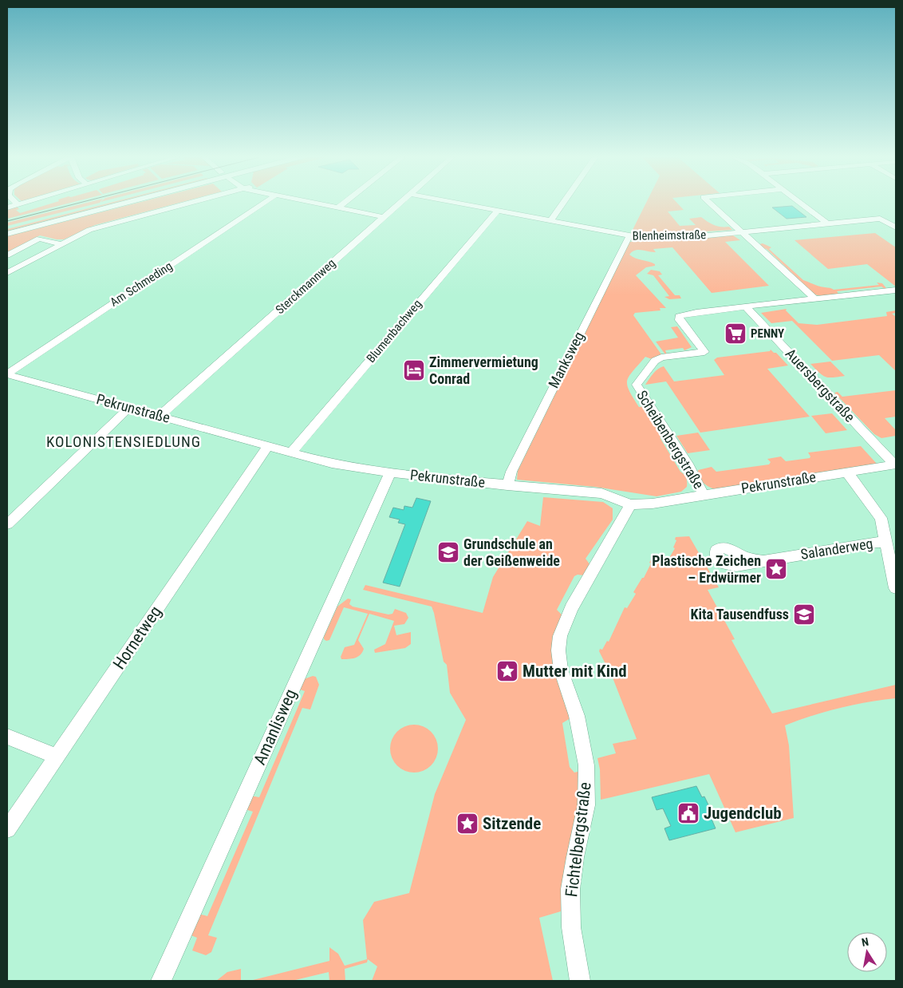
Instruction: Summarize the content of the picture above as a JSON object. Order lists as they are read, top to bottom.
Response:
{
  "streets": {
    "street": [
      "Blenheimstraße",
      "Am Schmeding",
      "Sterckmannweg",
      "Blumenbachweg",
      "Manksweg",
      "Auersbergstraße",
      "Pekrunstraße",
      "Scheibenbergstraße",
      "Salanderweg",
      "Hornetweg",
      "Amanlisweg",
      "Fichtelbergstraße"
    ]
  },
  "crossings": [
    ["Blenheimstraße", "Blumenbachweg"],
    ["Blenheimstraße", "Manksweg"],
    ["Am Schmeding", "Pekrunstraße"],
    ["Sterckmannweg", "Pekrunstraße"],
    ["Blumenbachweg", "Pekrunstraße"],
    ["Manksweg", "Pekrunstraße"],
    ["Auersbergstraße", "Pekrunstraße"],
    ["Auersbergstraße", "Scheibenbergstraße"],
    ["Pekrunstraße", "Scheibenbergstraße"],
    ["Pekrunstraße", "Salanderweg"],
    ["Pekrunstraße", "Hornetweg"],
    ["Pekrunstraße", "Amanlisweg"],
    ["Pekrunstraße", "Fichtelbergstraße"]
  ],
  "districts": ["KOLONISTENSIEDLUNG"],
  "places": {
    "supermarket": ["PENNY"],
    "hotel": ["Zimmervermietung Conrad"],
    "school or university": ["Grundschule an der Geißenweide", "Kita Tausendfuss"],
    "place": ["Plastische Zeichen – Erdwürmer", "Mutter mit Kind", "Sitzende"],
    "public building": ["Jugendclub"]
  },
  "north": "top"
}
